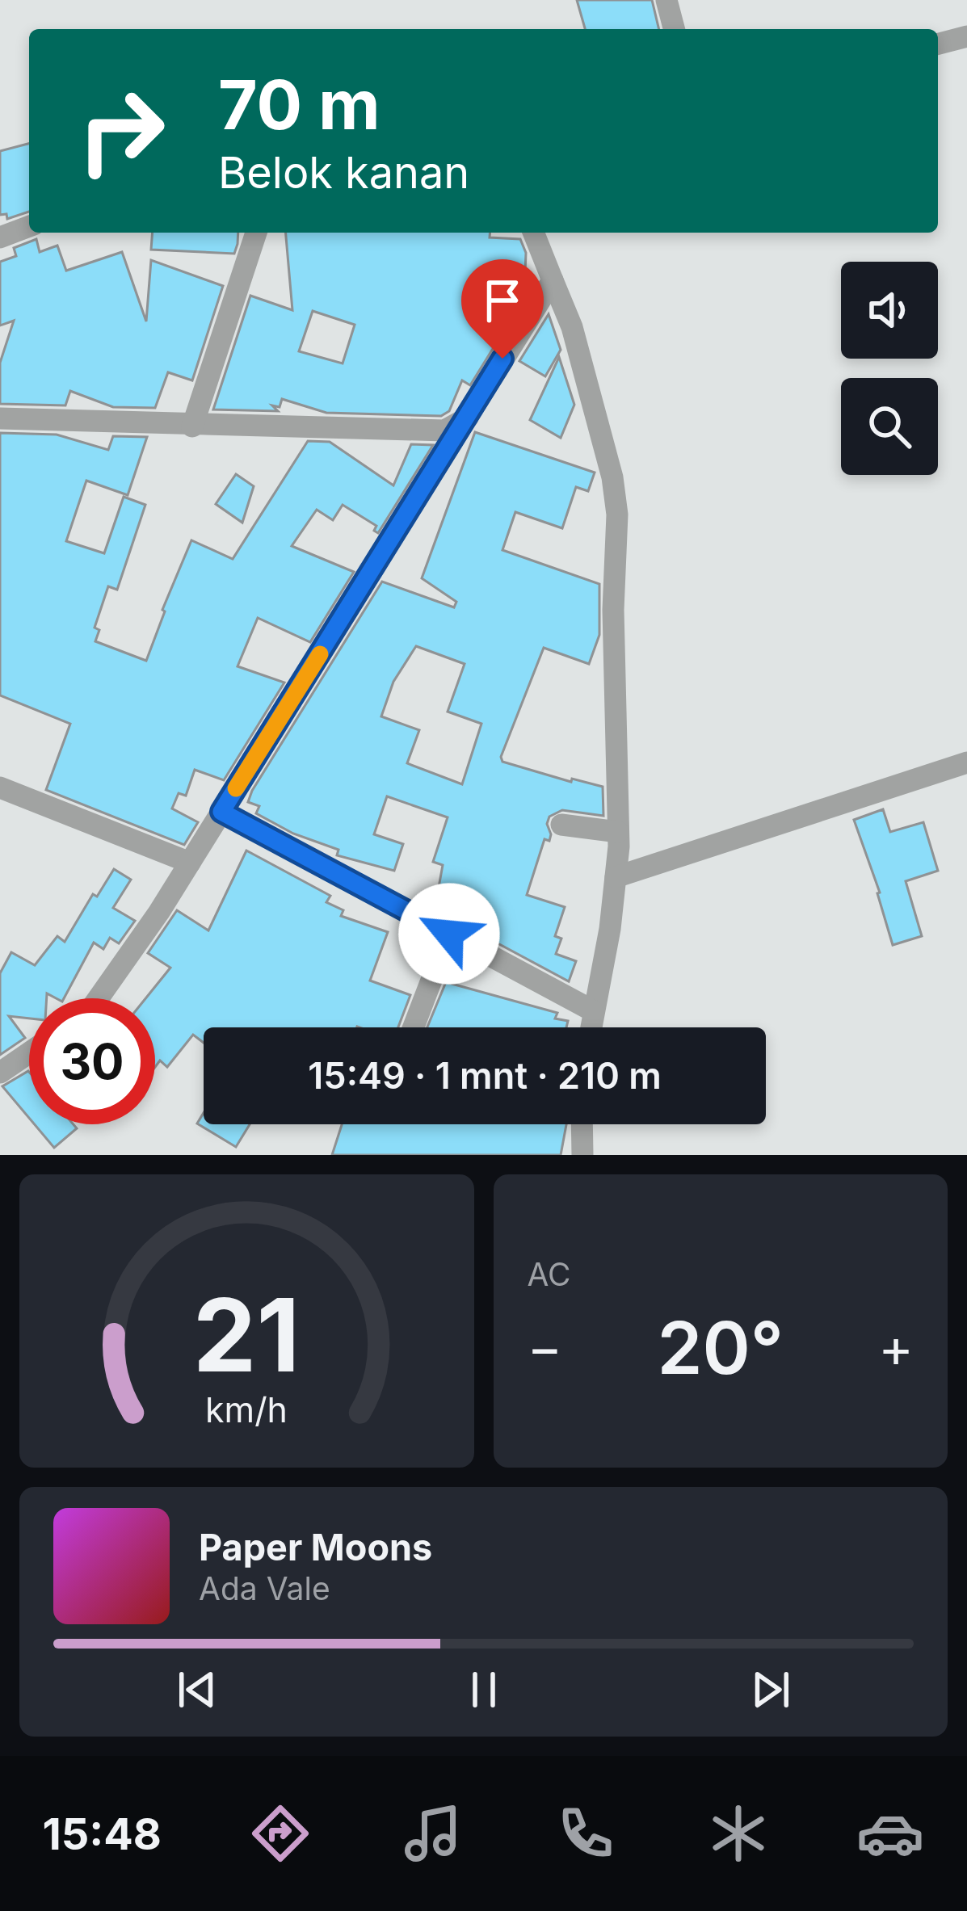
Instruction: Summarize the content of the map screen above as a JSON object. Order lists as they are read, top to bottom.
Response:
{
  "page": {
    "turn": ["70 m", "Belok kanan"],
    "limit": "30",
    "trip": "15:49 · 1 mnt · 210 m",
    "tile": "AC",
    "heat": ["−", "20°", "+"],
    "song": ["Paper Moons", "Ada Vale"],
    "tabs": "15:48",
    "gauge": ["21", "km/h"]
  }
}
